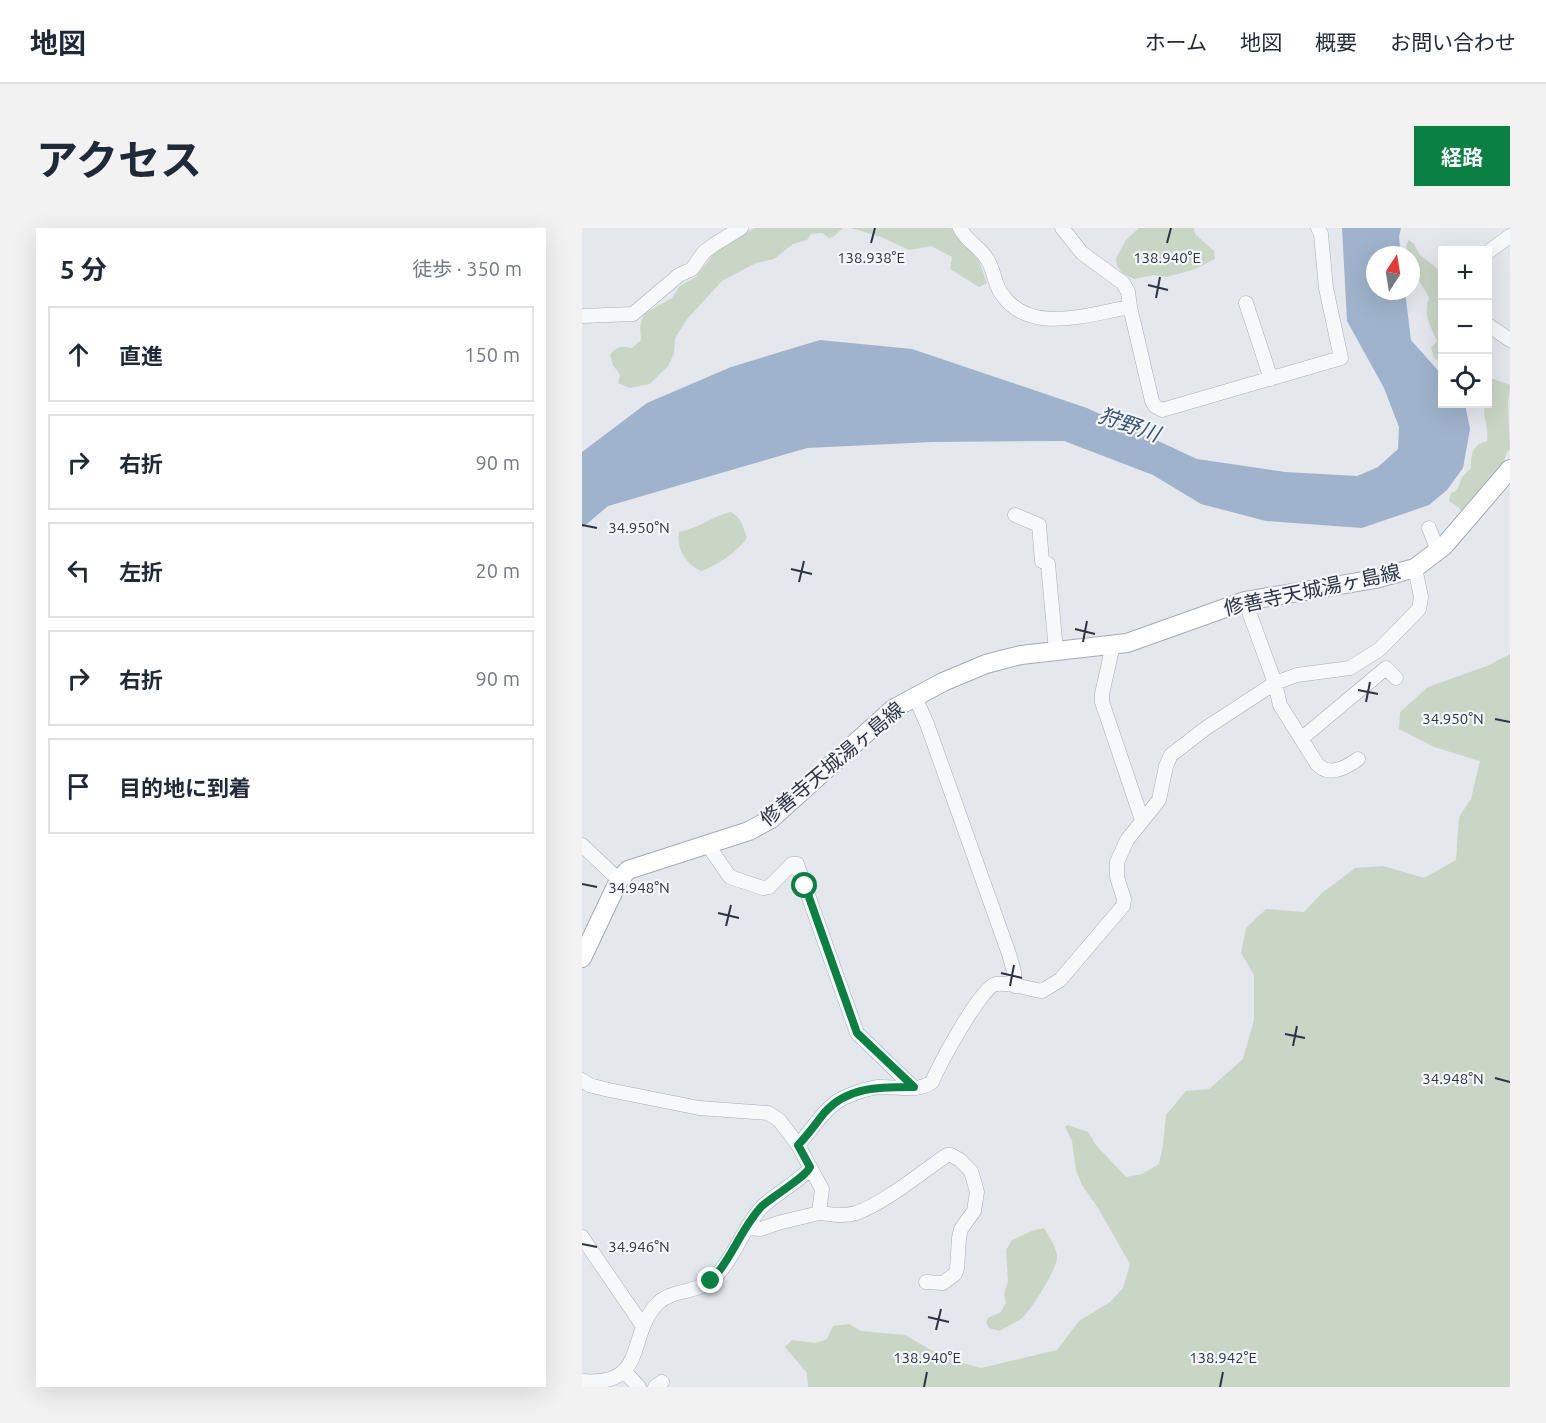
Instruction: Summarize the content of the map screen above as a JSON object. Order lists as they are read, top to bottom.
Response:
{
  "streets": {
    "main road": ["修善寺天城湯ヶ島線"]
  },
  "water": ["狩野川"],
  "north": "top",
  "page": {
    "header": "地図",
    "nav": [
      "ホーム",
      "地図",
      "概要",
      "お問い合わせ"
    ],
    "title": "アクセス",
    "buttons": "経路",
    "heading": ["5 分", "徒歩 · 350 m"],
    "map_buttons": ["+", "−"],
    "list": [
      ["直進", "150 m"],
      ["右折", "90 m"],
      ["左折", "20 m"],
      ["右折", "90 m"],
      "目的地に到着"
    ]
  },
  "coordinates": [
    "138.938°E",
    "138.940°E",
    "34.950°N",
    "34.948°N",
    "34.946°N",
    "138.942°E"
  ]
}
